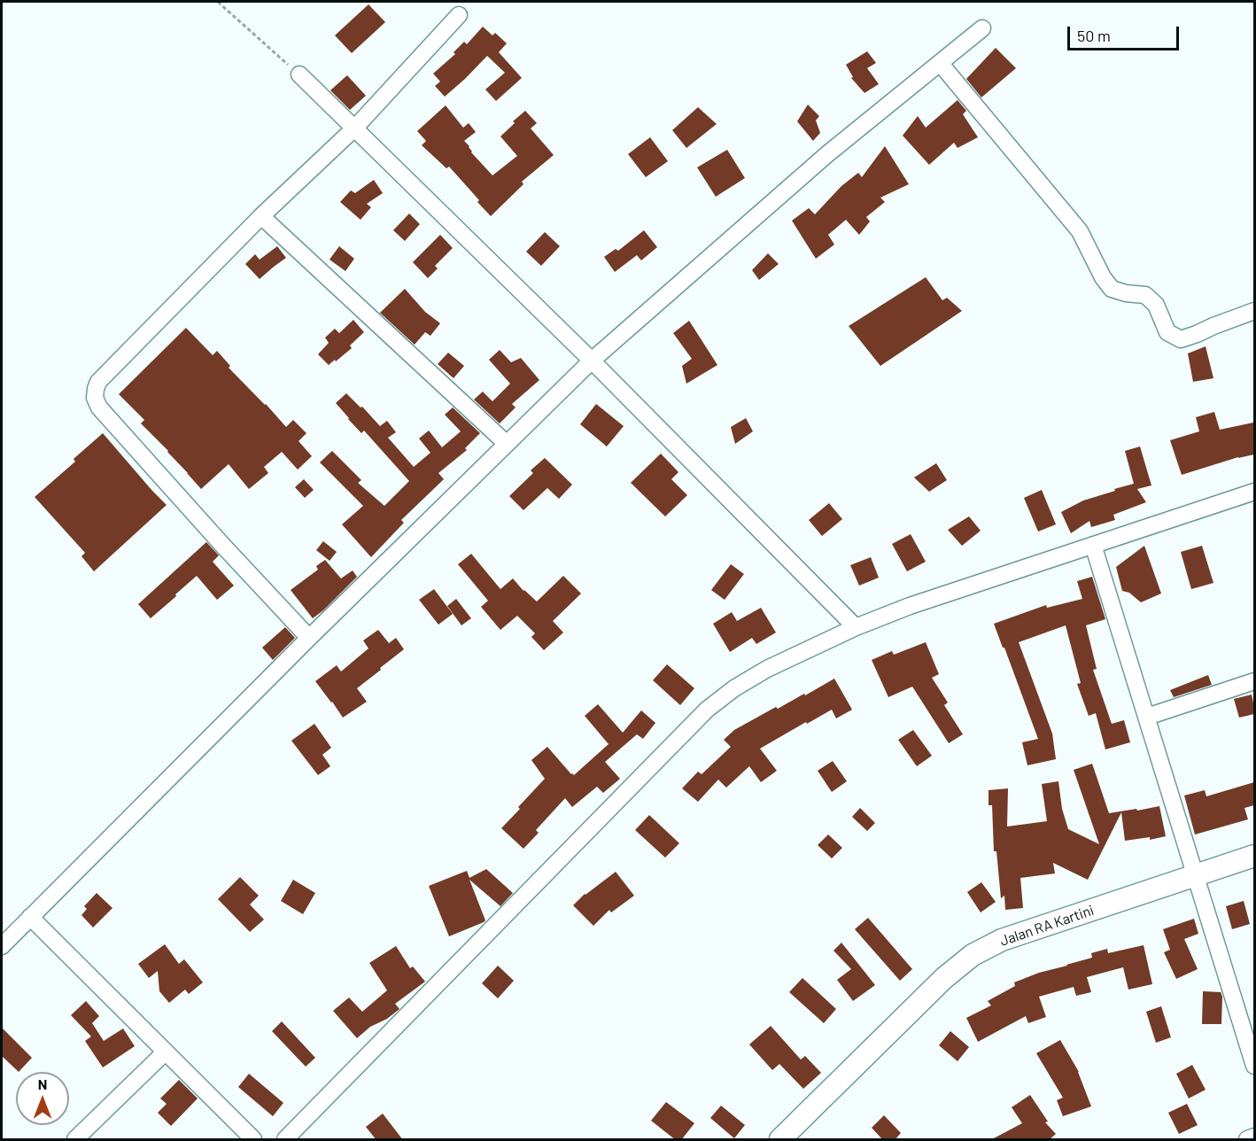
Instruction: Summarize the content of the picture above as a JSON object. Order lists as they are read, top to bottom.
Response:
{
  "streets": {
    "main road": ["Jalan RA Kartini"]
  },
  "scale_bar": "50 m",
  "north": "top"
}
